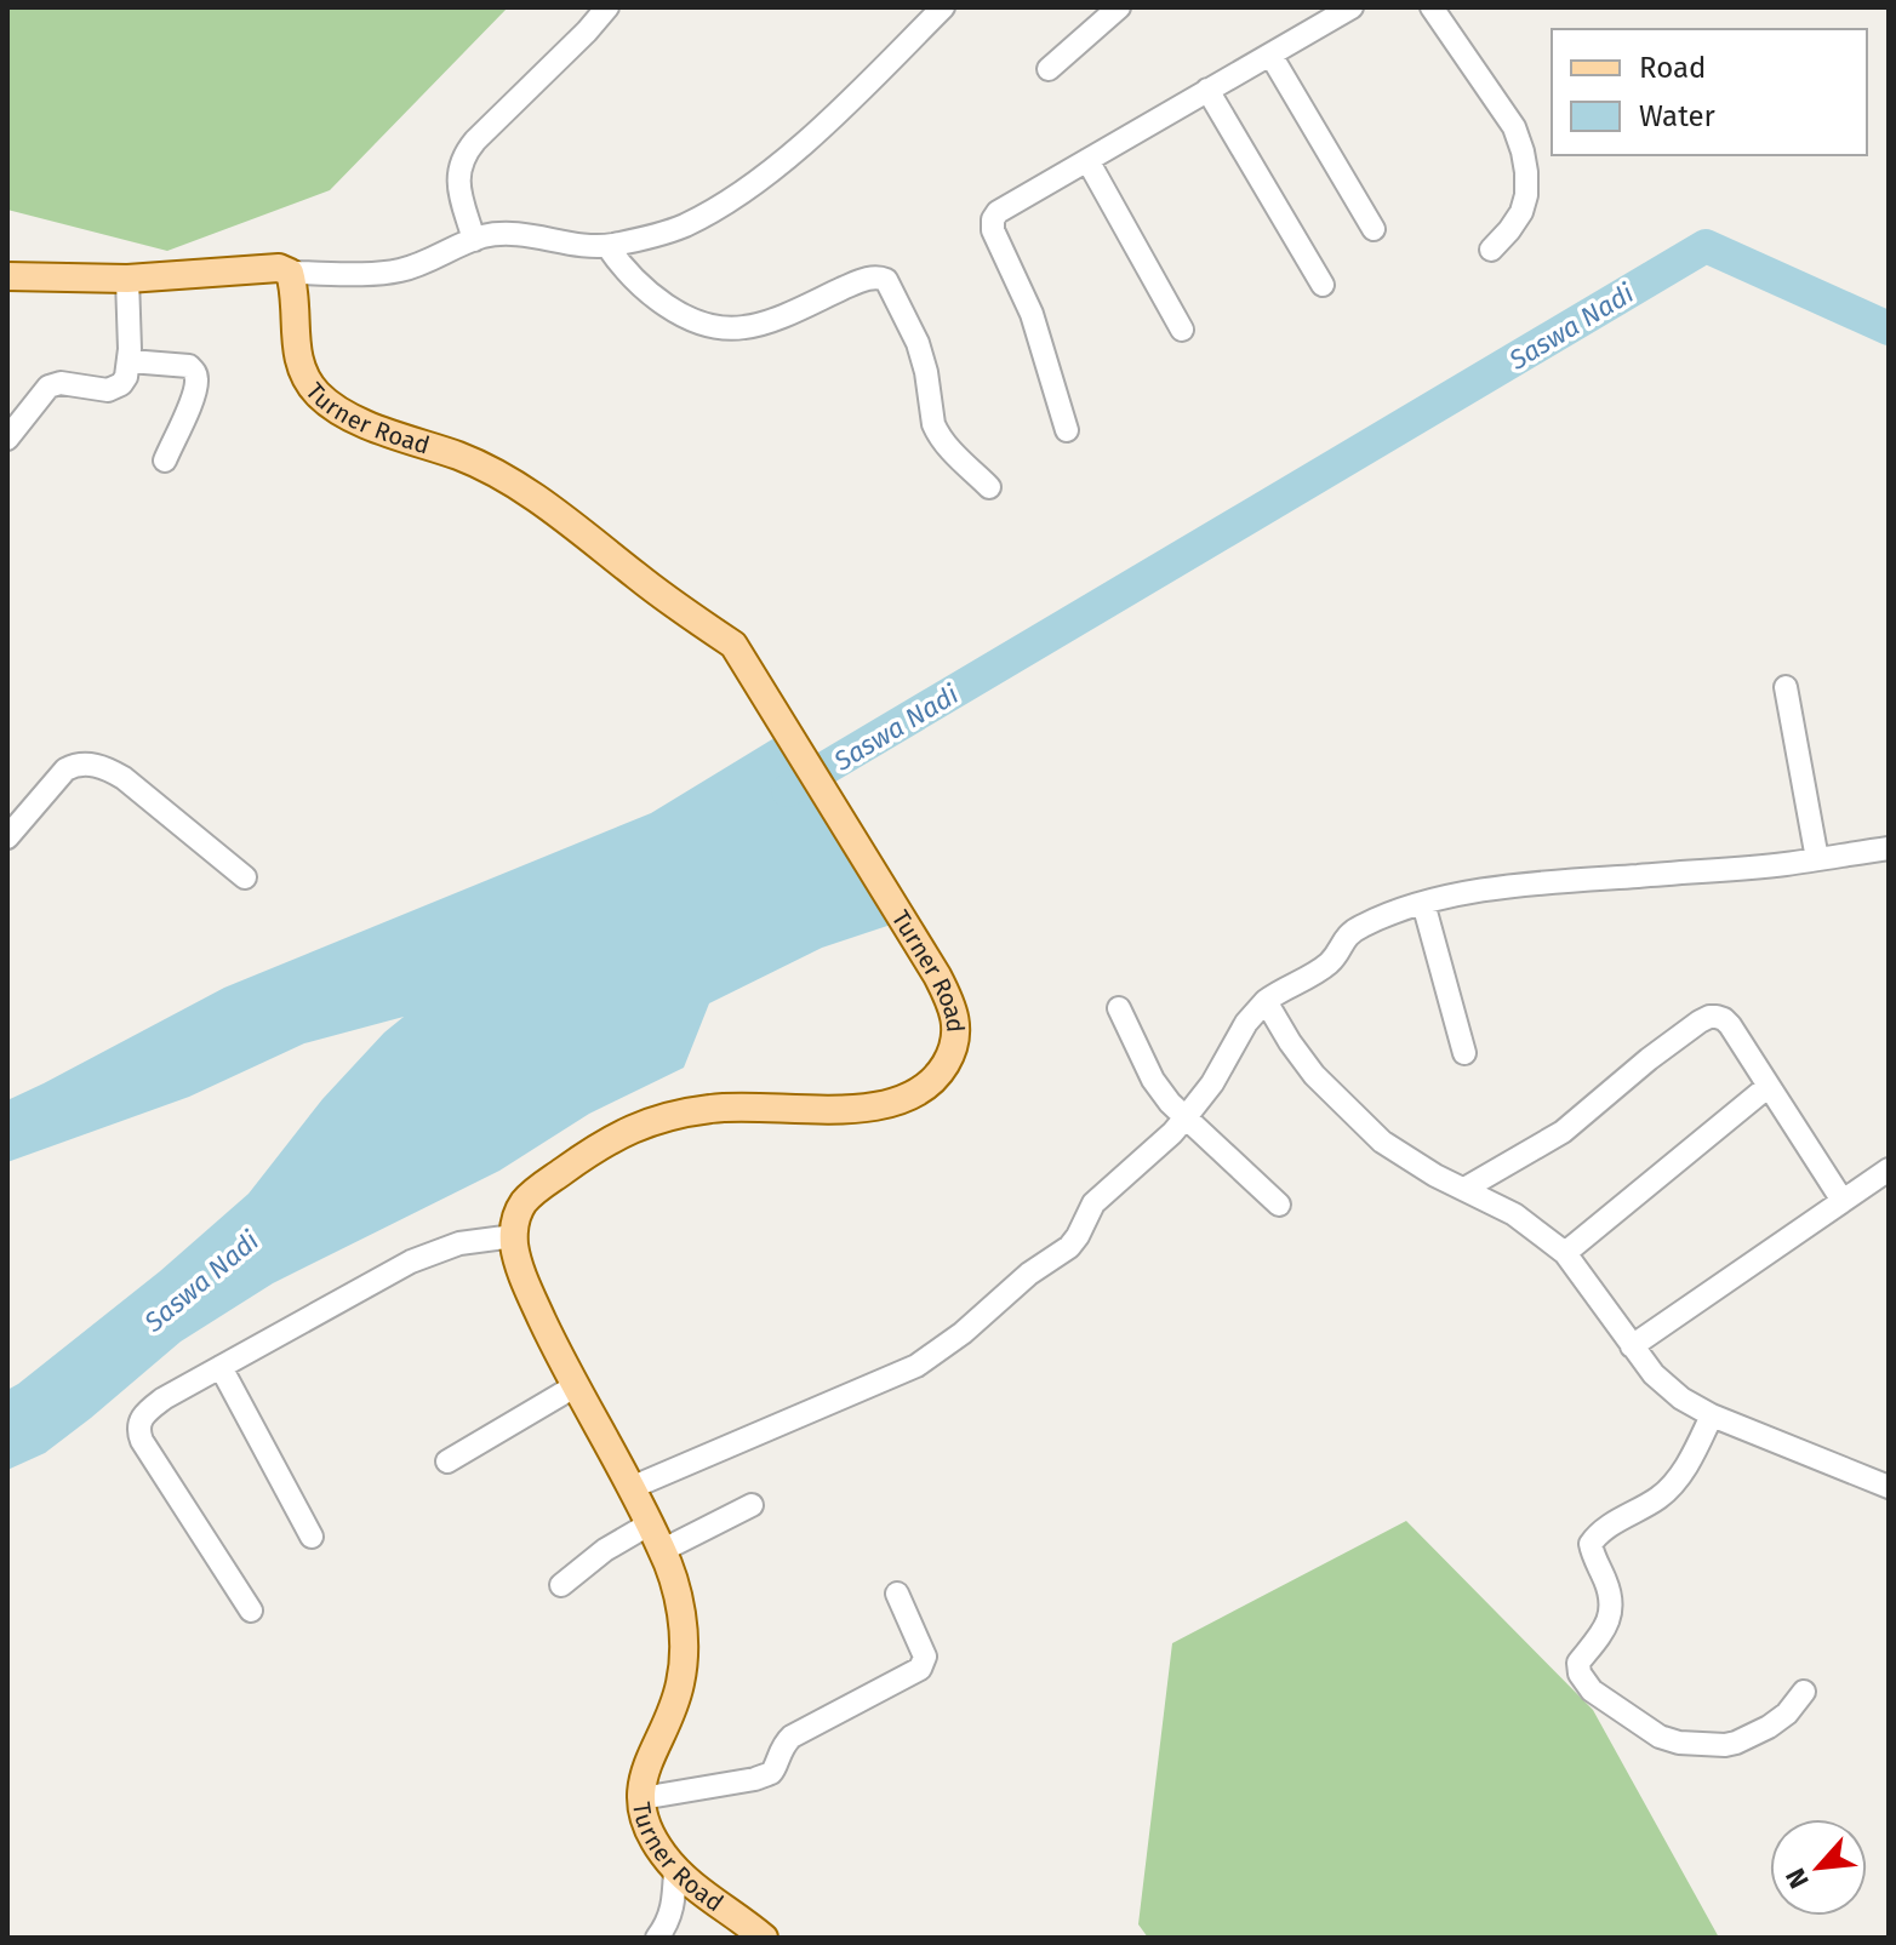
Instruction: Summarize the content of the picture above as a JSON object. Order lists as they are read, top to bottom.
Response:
{
  "streets": {
    "main road": ["Turner Road"]
  },
  "water": ["Saswa Nadi"],
  "legend": ["Road", "Water"],
  "north": "bottom left"
}
